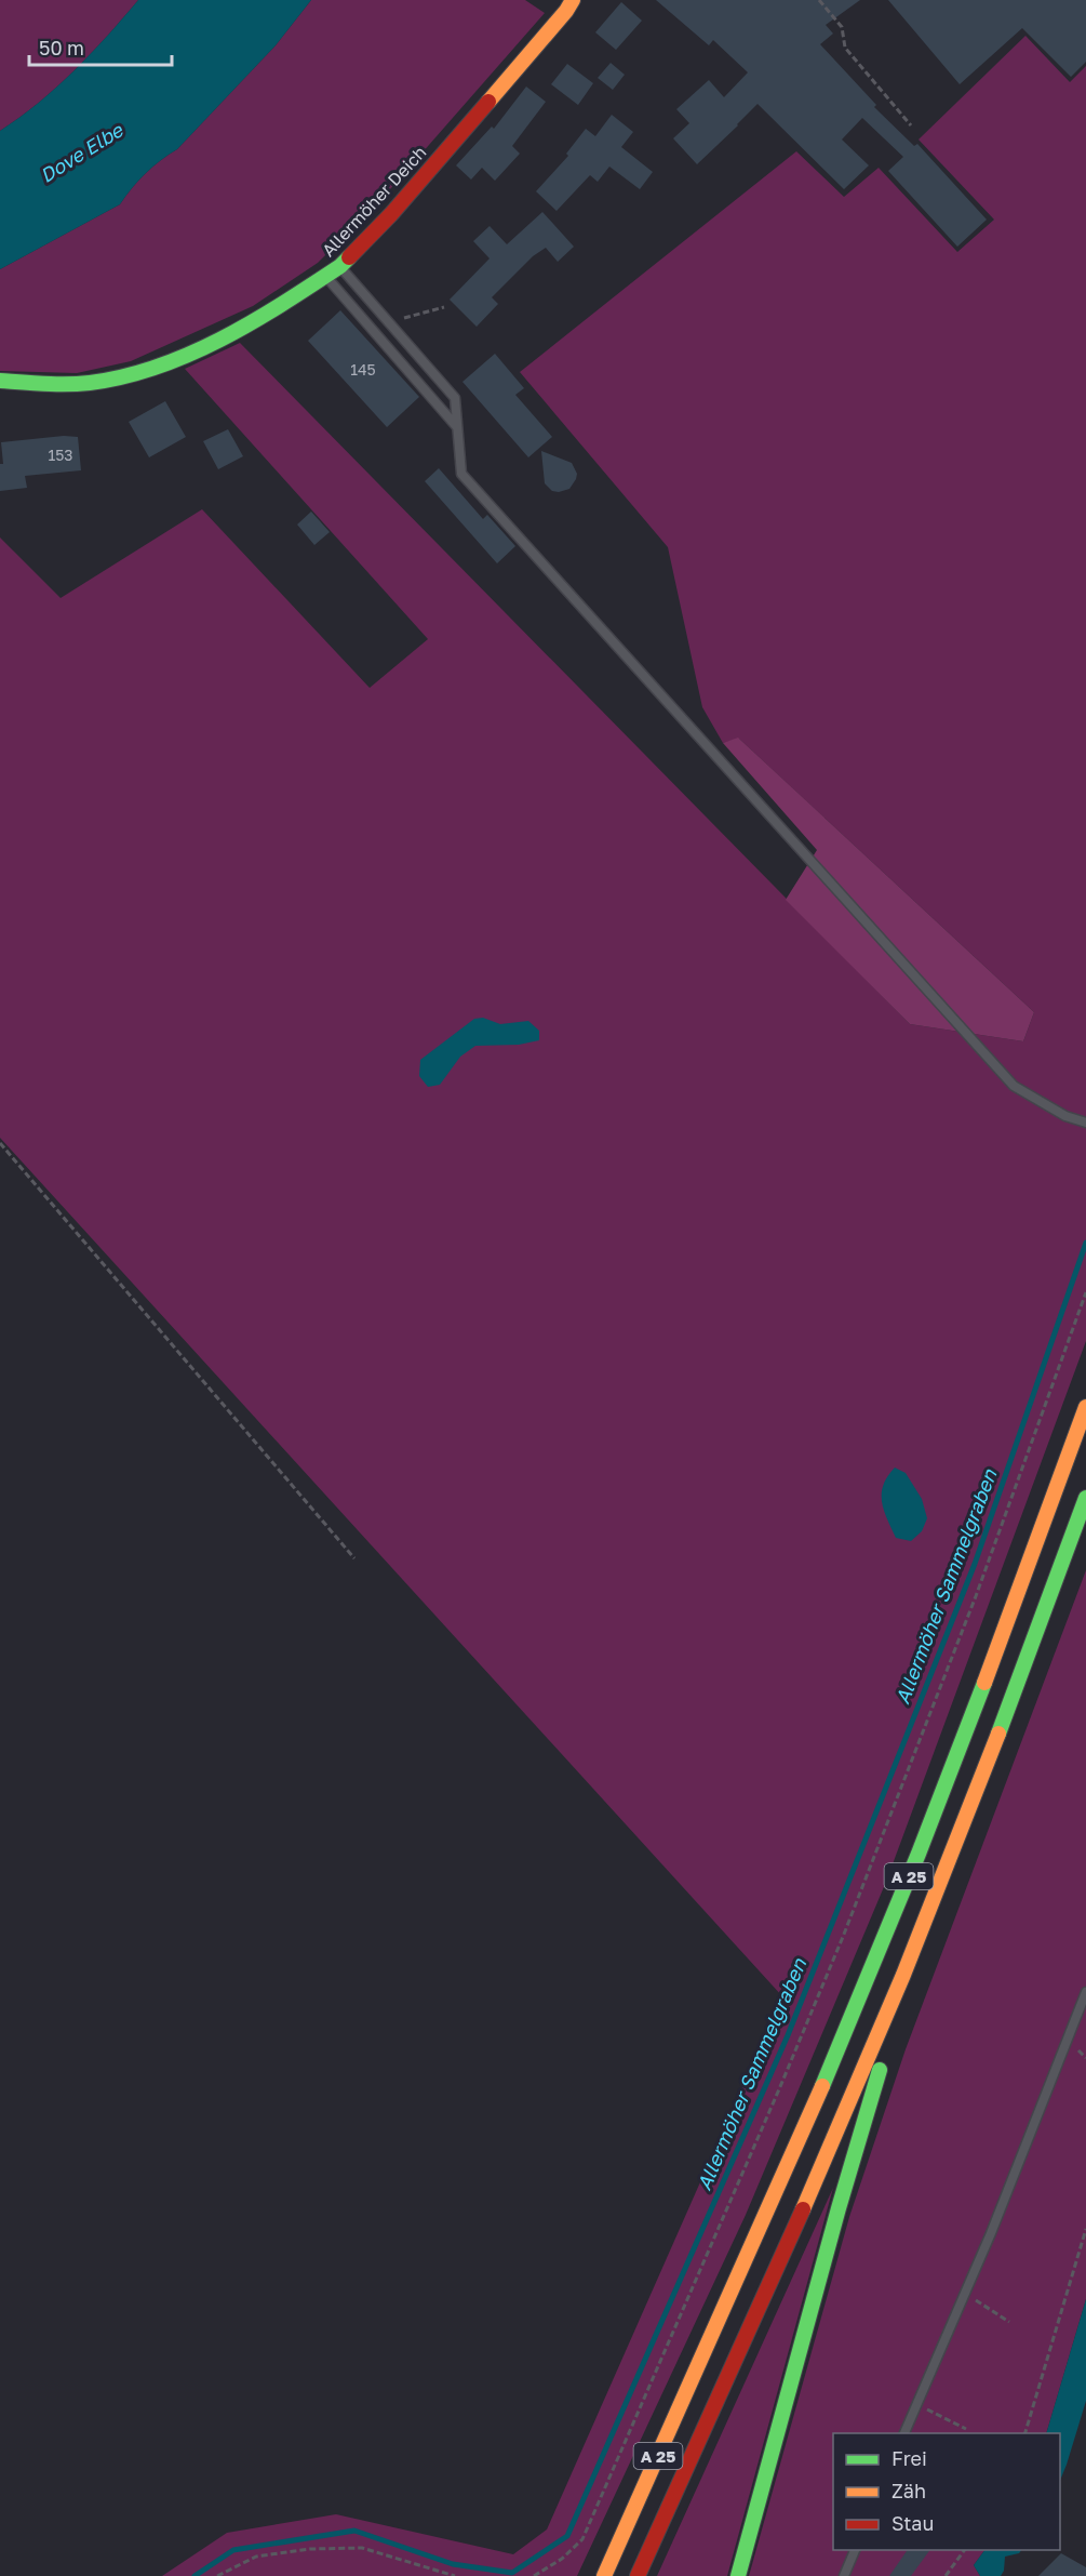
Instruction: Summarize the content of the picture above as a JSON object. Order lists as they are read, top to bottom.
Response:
{
  "streets": {
    "main road": ["Allermöher Deich", "A 25"]
  },
  "water": ["Dove Elbe", "Allermöher Sammelgraben"],
  "house_numbers": ["145", "153"],
  "legend": ["Frei", "Zäh", "Stau"],
  "scale_bar": "50 m"
}
